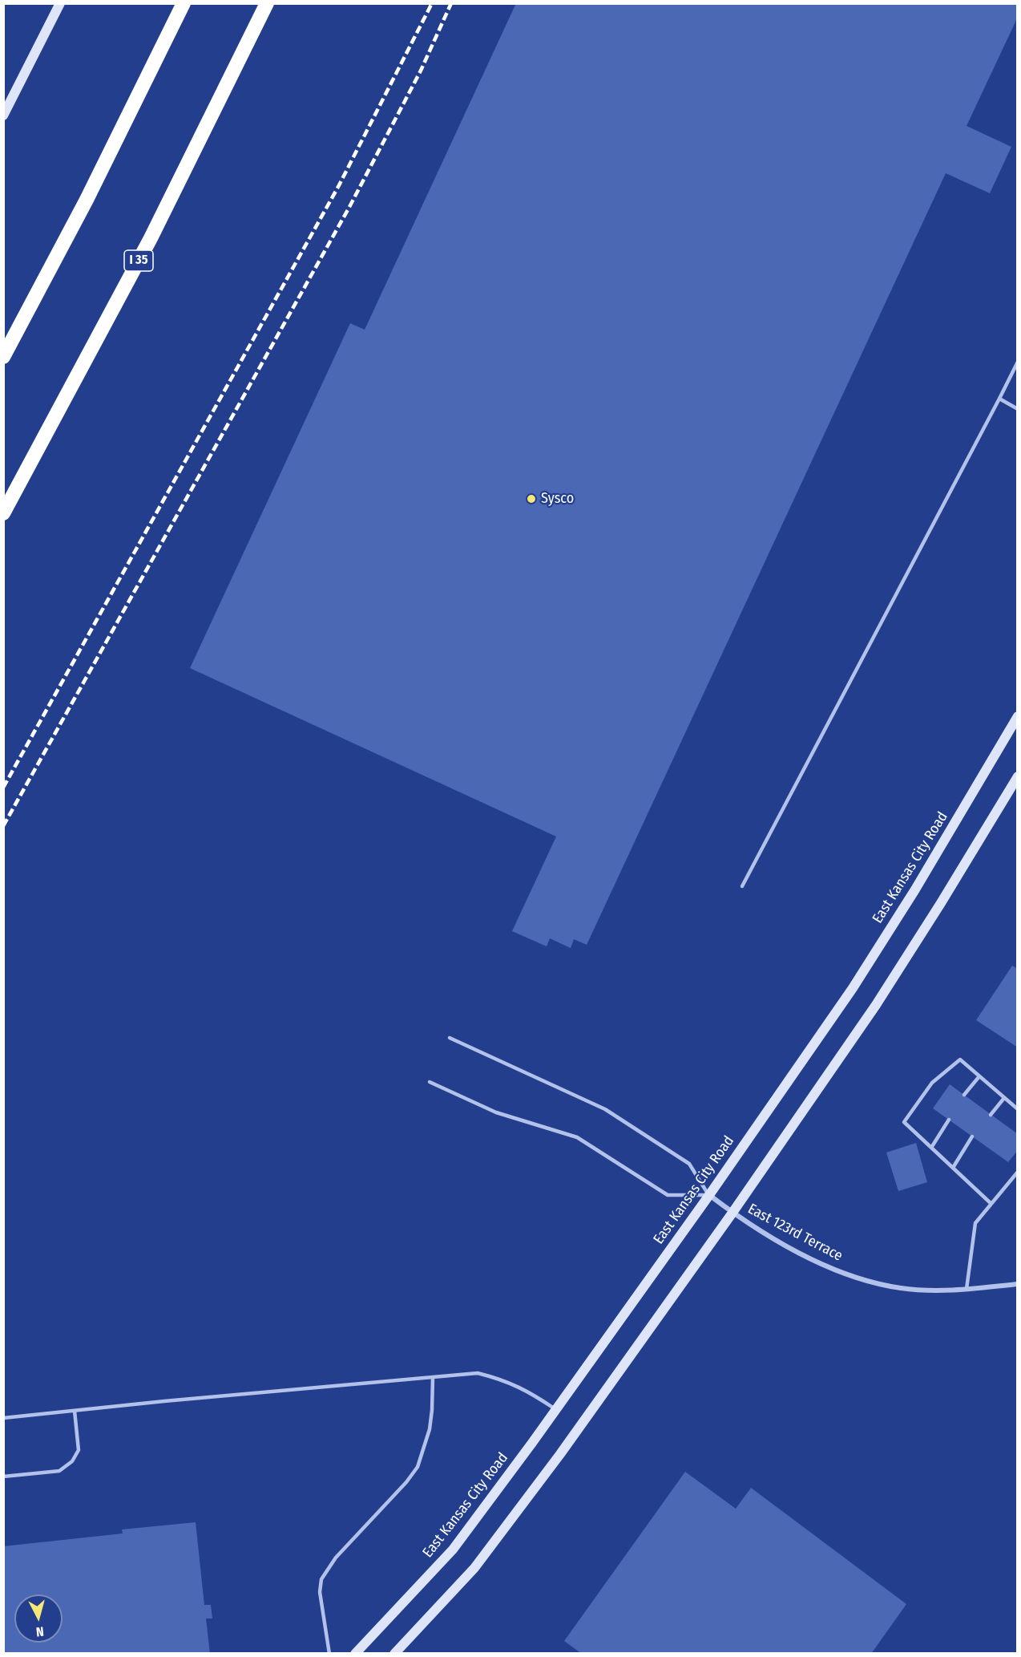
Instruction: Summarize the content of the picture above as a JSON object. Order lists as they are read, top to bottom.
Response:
{
  "streets": {
    "highway": ["I 35"],
    "main road": ["East Kansas City Road"],
    "street": ["East 123rd Terrace"]
  },
  "crossings": [
    ["East Kansas City Road", "East 123rd Terrace"]
  ],
  "places": ["Sysco"],
  "north": "bottom"
}
